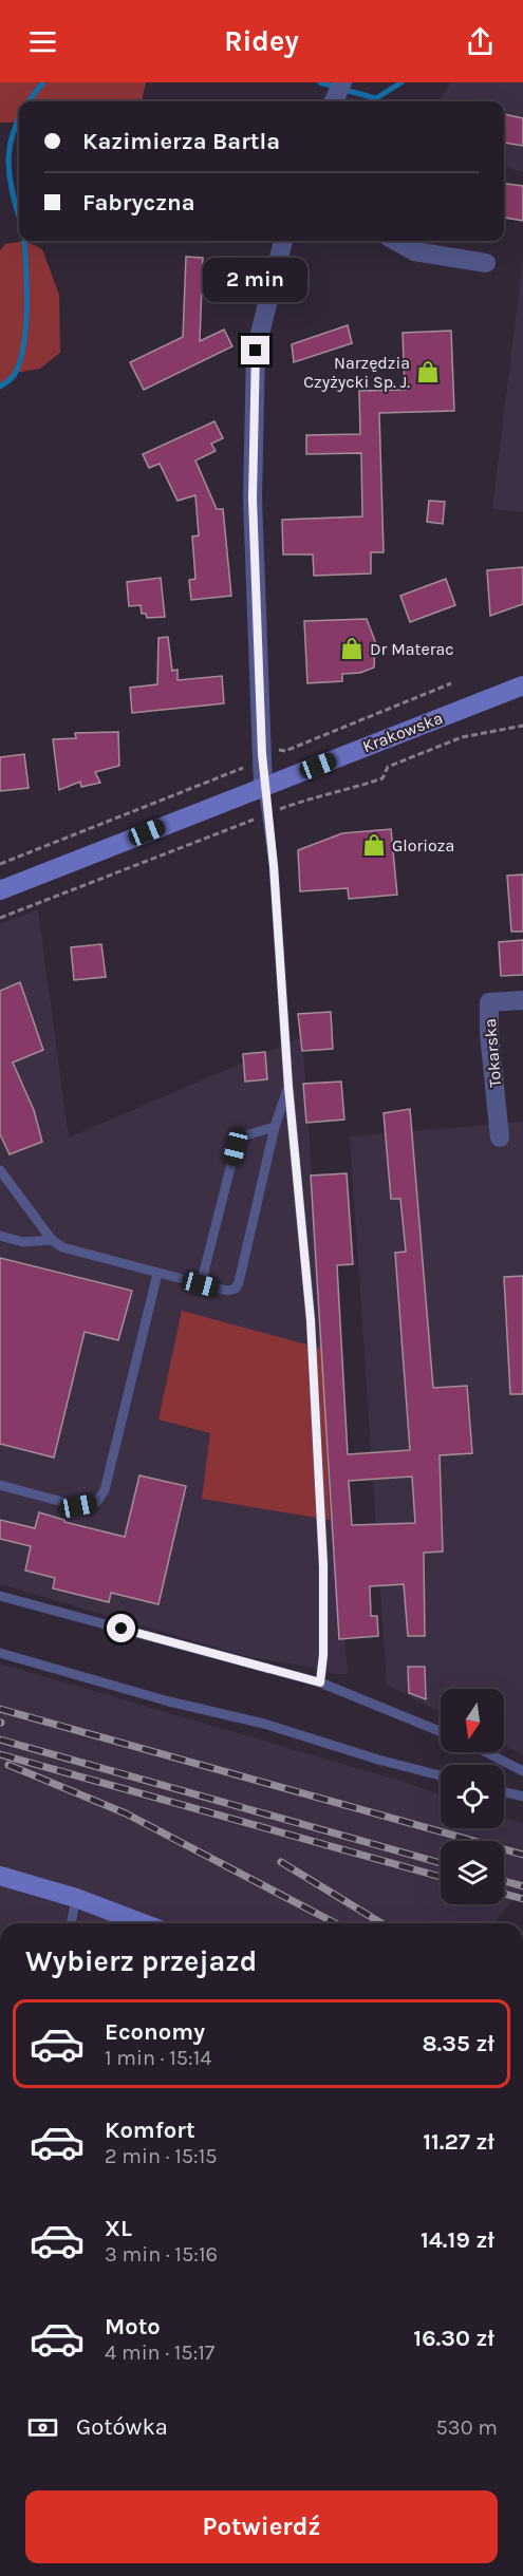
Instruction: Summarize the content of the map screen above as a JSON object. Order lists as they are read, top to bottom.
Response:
{
  "streets": {
    "street": ["Krakowska", "Tokarska"]
  },
  "places": {
    "shop": ["Narzędzia Czyżycki Sp. J.", "Dr Materac", "Glorioza"]
  },
  "north": "bottom",
  "page": {
    "header": "Ridey",
    "banner": ["Kazimierza Bartla", "Fabryczna"],
    "bubble": "2 min",
    "heading": "Wybierz przejazd",
    "list": [
      {
        "name": "Economy",
        "note": "1 min · 15:14",
        "value": "8.35 zł"
      },
      {
        "name": "Komfort",
        "note": "2 min · 15:15",
        "value": "11.27 zł"
      },
      {
        "name": "XL",
        "note": "3 min · 15:16",
        "value": "14.19 zł"
      },
      {
        "name": "Moto",
        "note": "4 min · 15:17",
        "value": "16.30 zł"
      }
    ],
    "pay": ["Gotówka", "530 m"],
    "buttons": "Potwierdź"
  }
}
